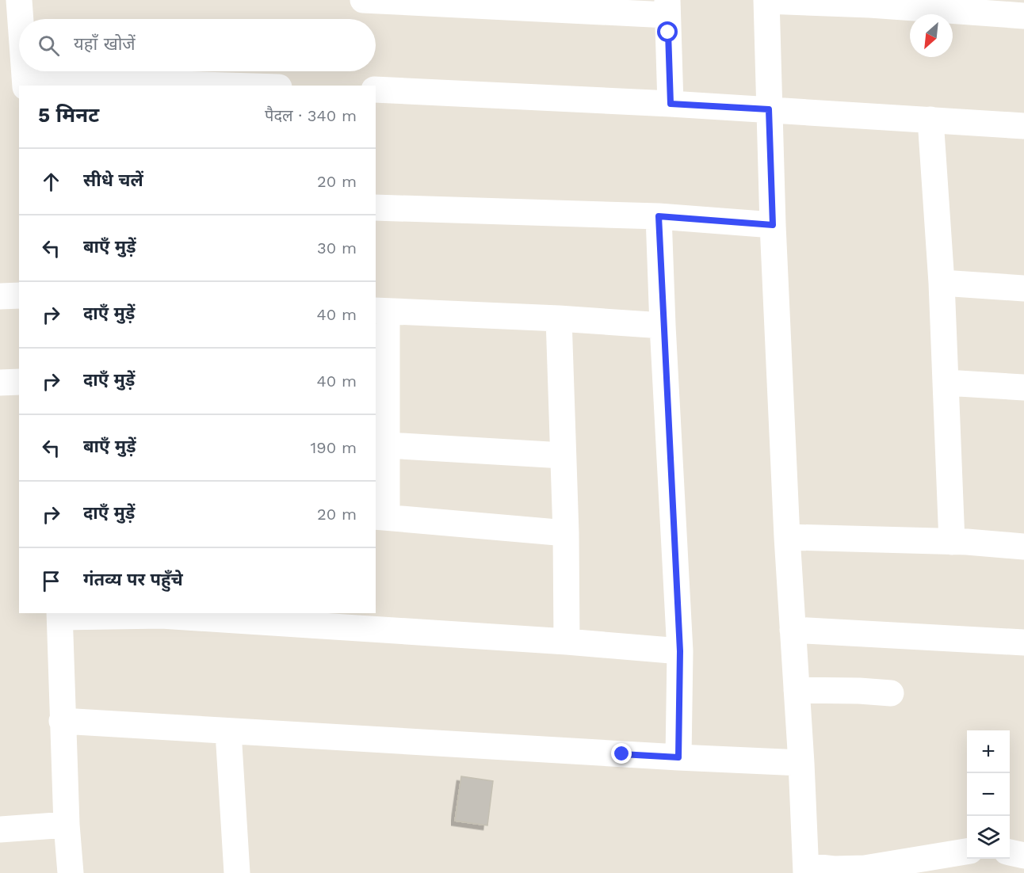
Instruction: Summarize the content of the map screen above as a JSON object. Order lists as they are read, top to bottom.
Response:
{
  "north": "bottom left",
  "page": {
    "search": "यहाँ खोजें",
    "heading": ["5 मिनट", "पैदल · 340 m"],
    "list": [
      ["सीधे चलें", "20 m"],
      ["बाएँ मुड़ें", "30 m"],
      ["दाएँ मुड़ें", "40 m"],
      ["दाएँ मुड़ें", "40 m"],
      ["बाएँ मुड़ें", "190 m"],
      ["दाएँ मुड़ें", "20 m"],
      "गंतव्य पर पहुँचे"
    ],
    "map_buttons": ["+", "−"]
  }
}
